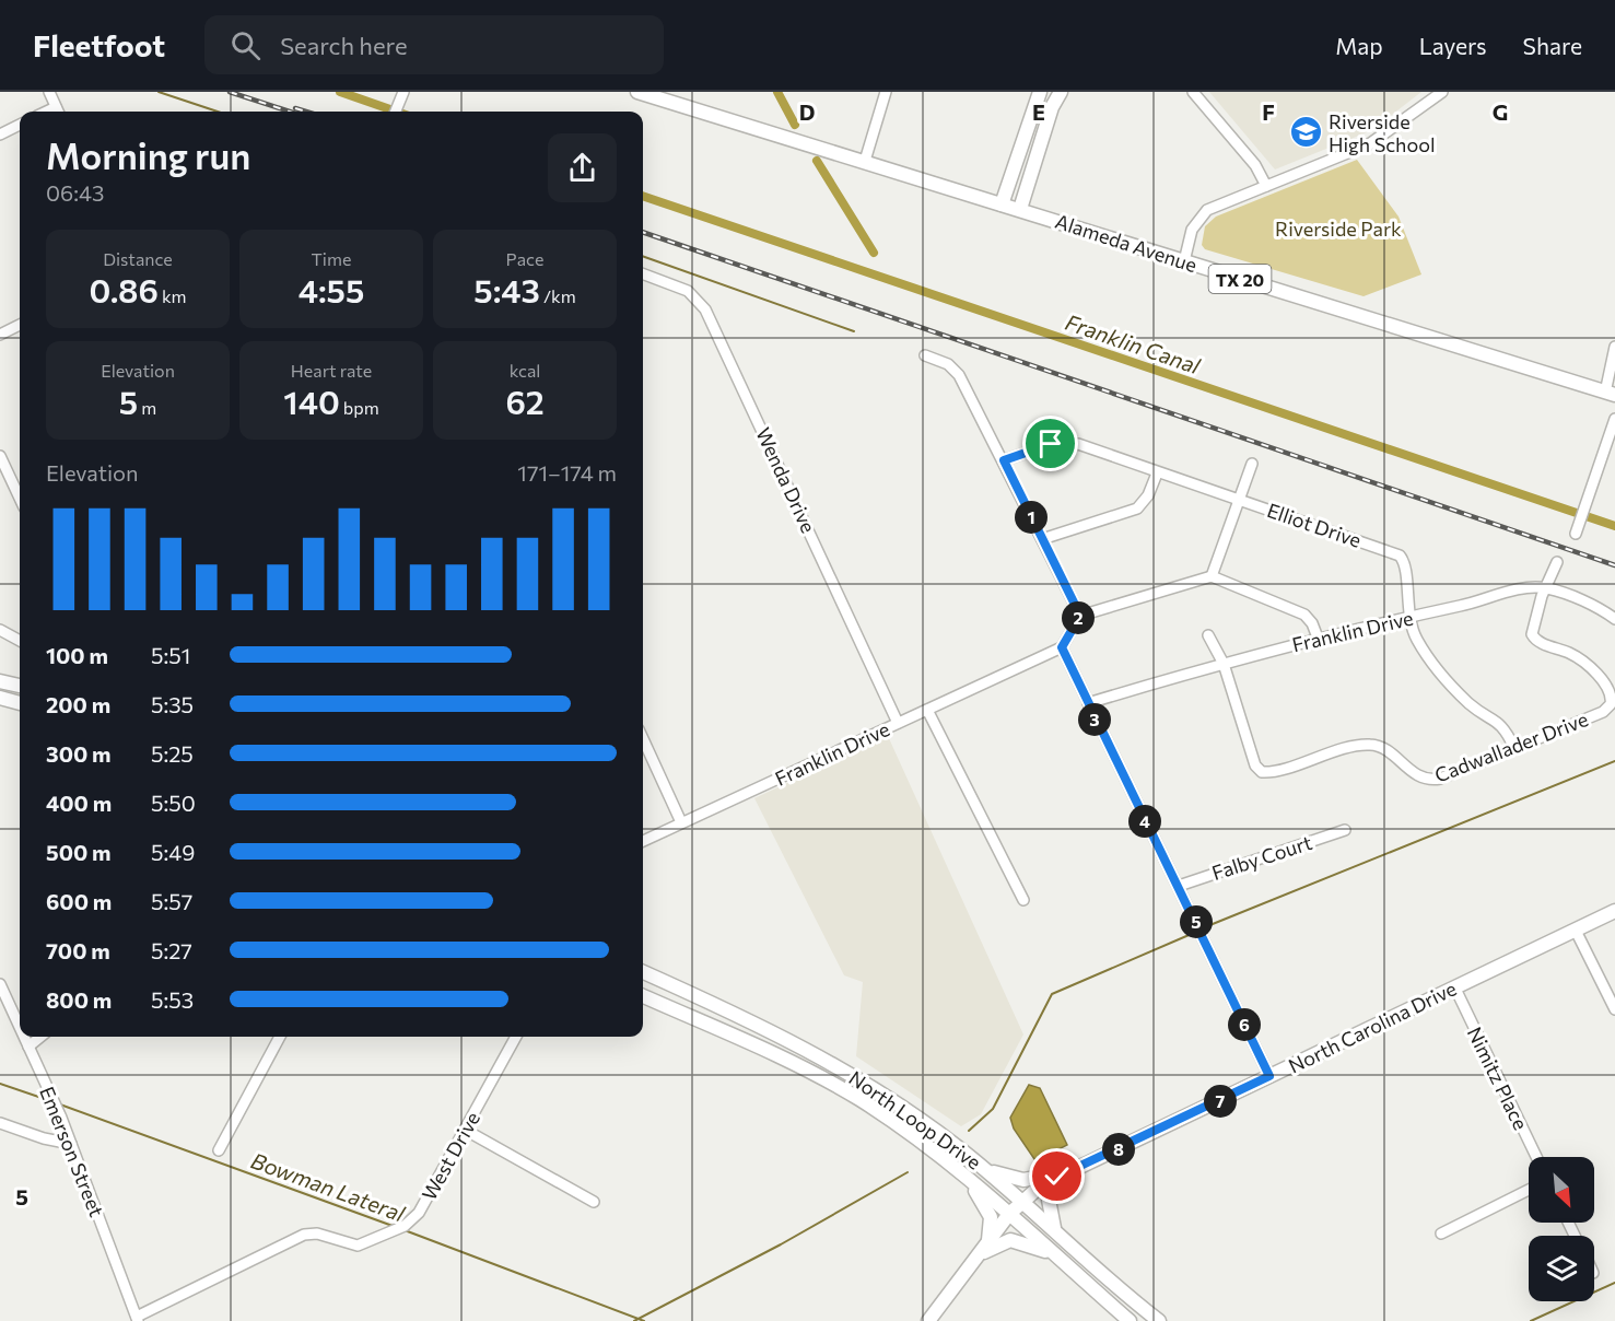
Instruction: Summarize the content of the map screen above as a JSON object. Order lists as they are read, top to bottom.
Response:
{
  "streets": {
    "main road": [
      "Alameda Avenue",
      "TX 20",
      "North Carolina Drive",
      "North Loop Drive"
    ],
    "street": [
      "Wenda Drive",
      "Elliot Drive",
      "Franklin Drive",
      "Cadwallader Drive",
      "Falby Court",
      "Nimitz Place",
      "Emerson Street",
      "West Drive"
    ]
  },
  "crossings": [
    ["Wenda Drive", "Franklin Drive"],
    ["Elliot Drive", "Franklin Drive"],
    ["Elliot Drive", "Cadwallader Drive"],
    ["Franklin Drive", "Cadwallader Drive"],
    ["North Carolina Drive", "Nimitz Place"],
    ["North Carolina Drive", "North Loop Drive"],
    ["Emerson Street", "West Drive"]
  ],
  "water": ["Franklin Canal", "Bowman Lateral"],
  "parks": ["Riverside Park"],
  "places": {
    "school or university": ["Riverside High School"]
  },
  "north": "bottom right",
  "page": {
    "header": "Fleetfoot",
    "search": "Search here",
    "nav": ["Map", "Layers", "Share"],
    "heading": ["Morning run", "06:43"],
    "stats": [
      ["Distance", "0.86 km"],
      ["Time", "4:55"],
      ["Pace", "5:43 /km"],
      ["Elevation", "5 m"],
      ["Heart rate", "140 bpm"],
      ["kcal", "62"]
    ],
    "chart": ["Elevation", "171–174 m"],
    "pins": [
      "1",
      "2",
      "3",
      "4",
      "5",
      "6",
      "7",
      "8"
    ],
    "list": [
      {
        "name": "100 m",
        "note": "5:51"
      },
      {
        "name": "200 m",
        "note": "5:35"
      },
      {
        "name": "300 m",
        "note": "5:25"
      },
      {
        "name": "400 m",
        "note": "5:50"
      },
      {
        "name": "500 m",
        "note": "5:49"
      },
      {
        "name": "600 m",
        "note": "5:57"
      },
      {
        "name": "700 m",
        "note": "5:27"
      },
      {
        "name": "800 m",
        "note": "5:53"
      }
    ]
  },
  "grid": {
    "columns": [
      "D",
      "E",
      "F",
      "G"
    ],
    "rows": ["5"]
  }
}
